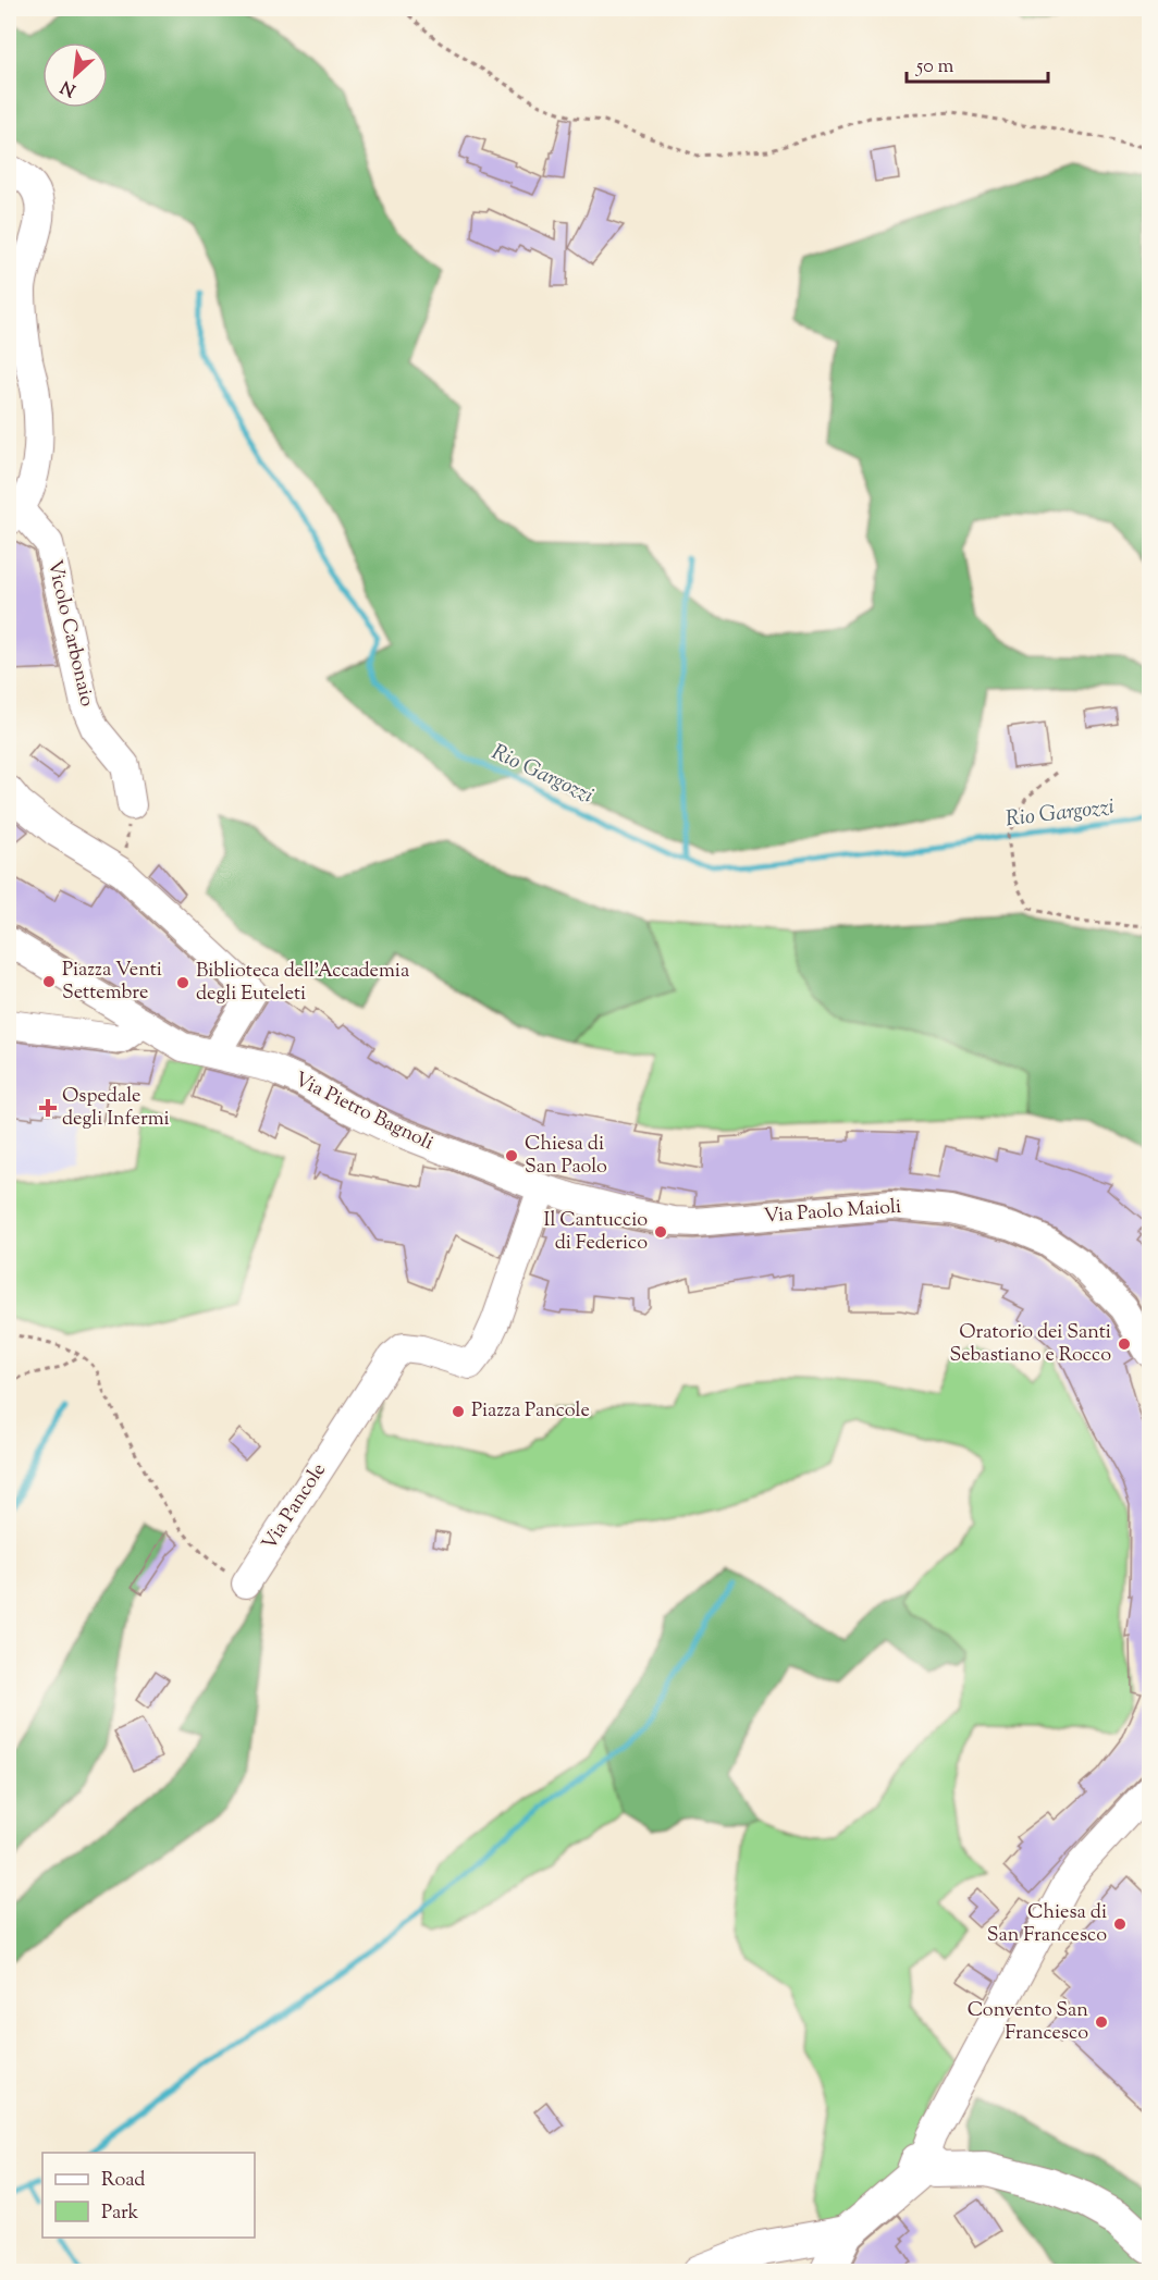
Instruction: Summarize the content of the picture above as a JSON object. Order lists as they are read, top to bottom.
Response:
{
  "streets": {
    "street": [
      "Vicolo Carbonaio",
      "Via Pietro Bagnoli",
      "Via Paolo Maioli",
      "Via Pancole"
    ]
  },
  "crossings": [
    ["Via Pietro Bagnoli", "Via Paolo Maioli"],
    ["Via Pietro Bagnoli", "Via Pancole"],
    ["Via Paolo Maioli", "Via Pancole"]
  ],
  "water": ["Rio Gargozzi"],
  "places": {
    "other": [
      "Piazza Venti Settembre",
      "Biblioteca dell'Accademia degli Euteleti",
      "Chiesa di San Paolo",
      "Il Cantuccio di Federico",
      "Oratorio dei Santi Sebastiano e Rocco",
      "Piazza Pancole",
      "Chiesa di San Francesco",
      "Convento San Francesco"
    ],
    "health": ["Ospedale degli Infermi"]
  },
  "legend": ["Road", "Park"],
  "scale_bar": "50 m",
  "north": "bottom left"
}
